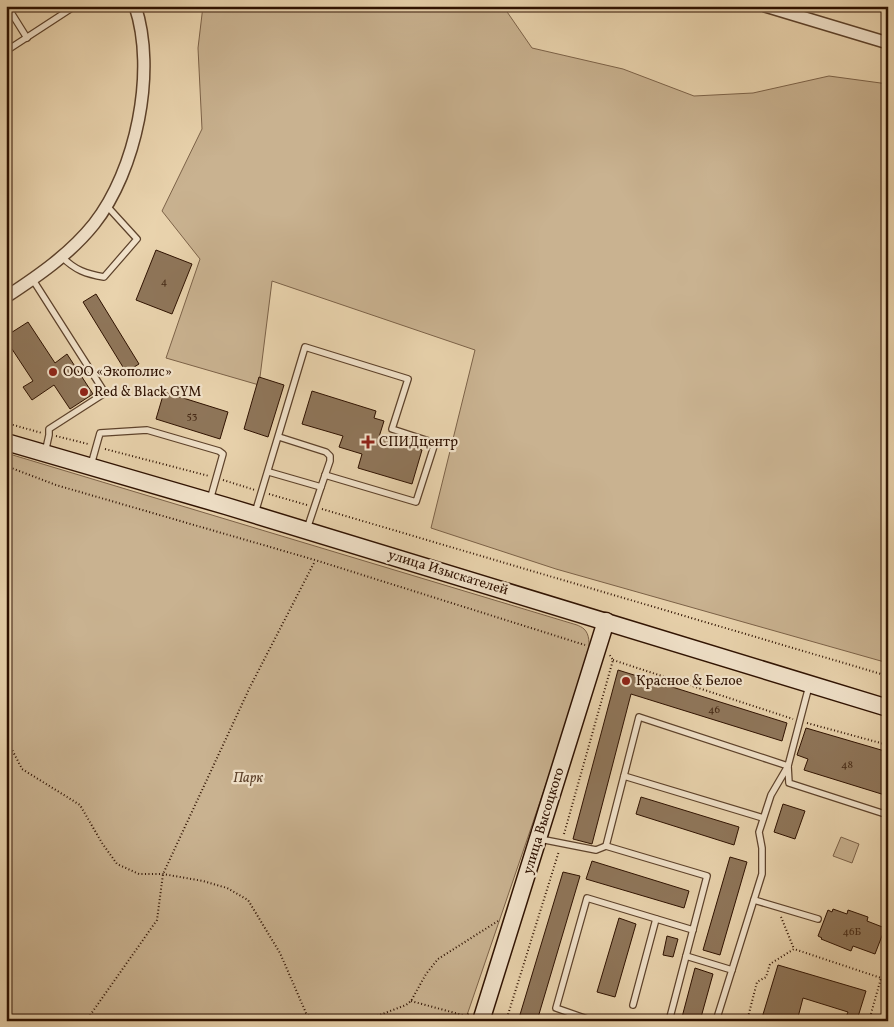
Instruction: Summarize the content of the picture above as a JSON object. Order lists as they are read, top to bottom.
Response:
{
  "streets": {
    "street": ["улица Изыскателей", "улица Высоцкого"]
  },
  "crossings": [
    ["улица Изыскателей", "улица Высоцкого"]
  ],
  "parks": ["Парк"],
  "places": {
    "other": ["ООО «Экополис»", "Red & Black GYM", "Красное & Белое"],
    "health": ["СПИДцентр"]
  },
  "house_numbers": [
    "4",
    "53",
    "46",
    "48",
    "46Б"
  ]
}
